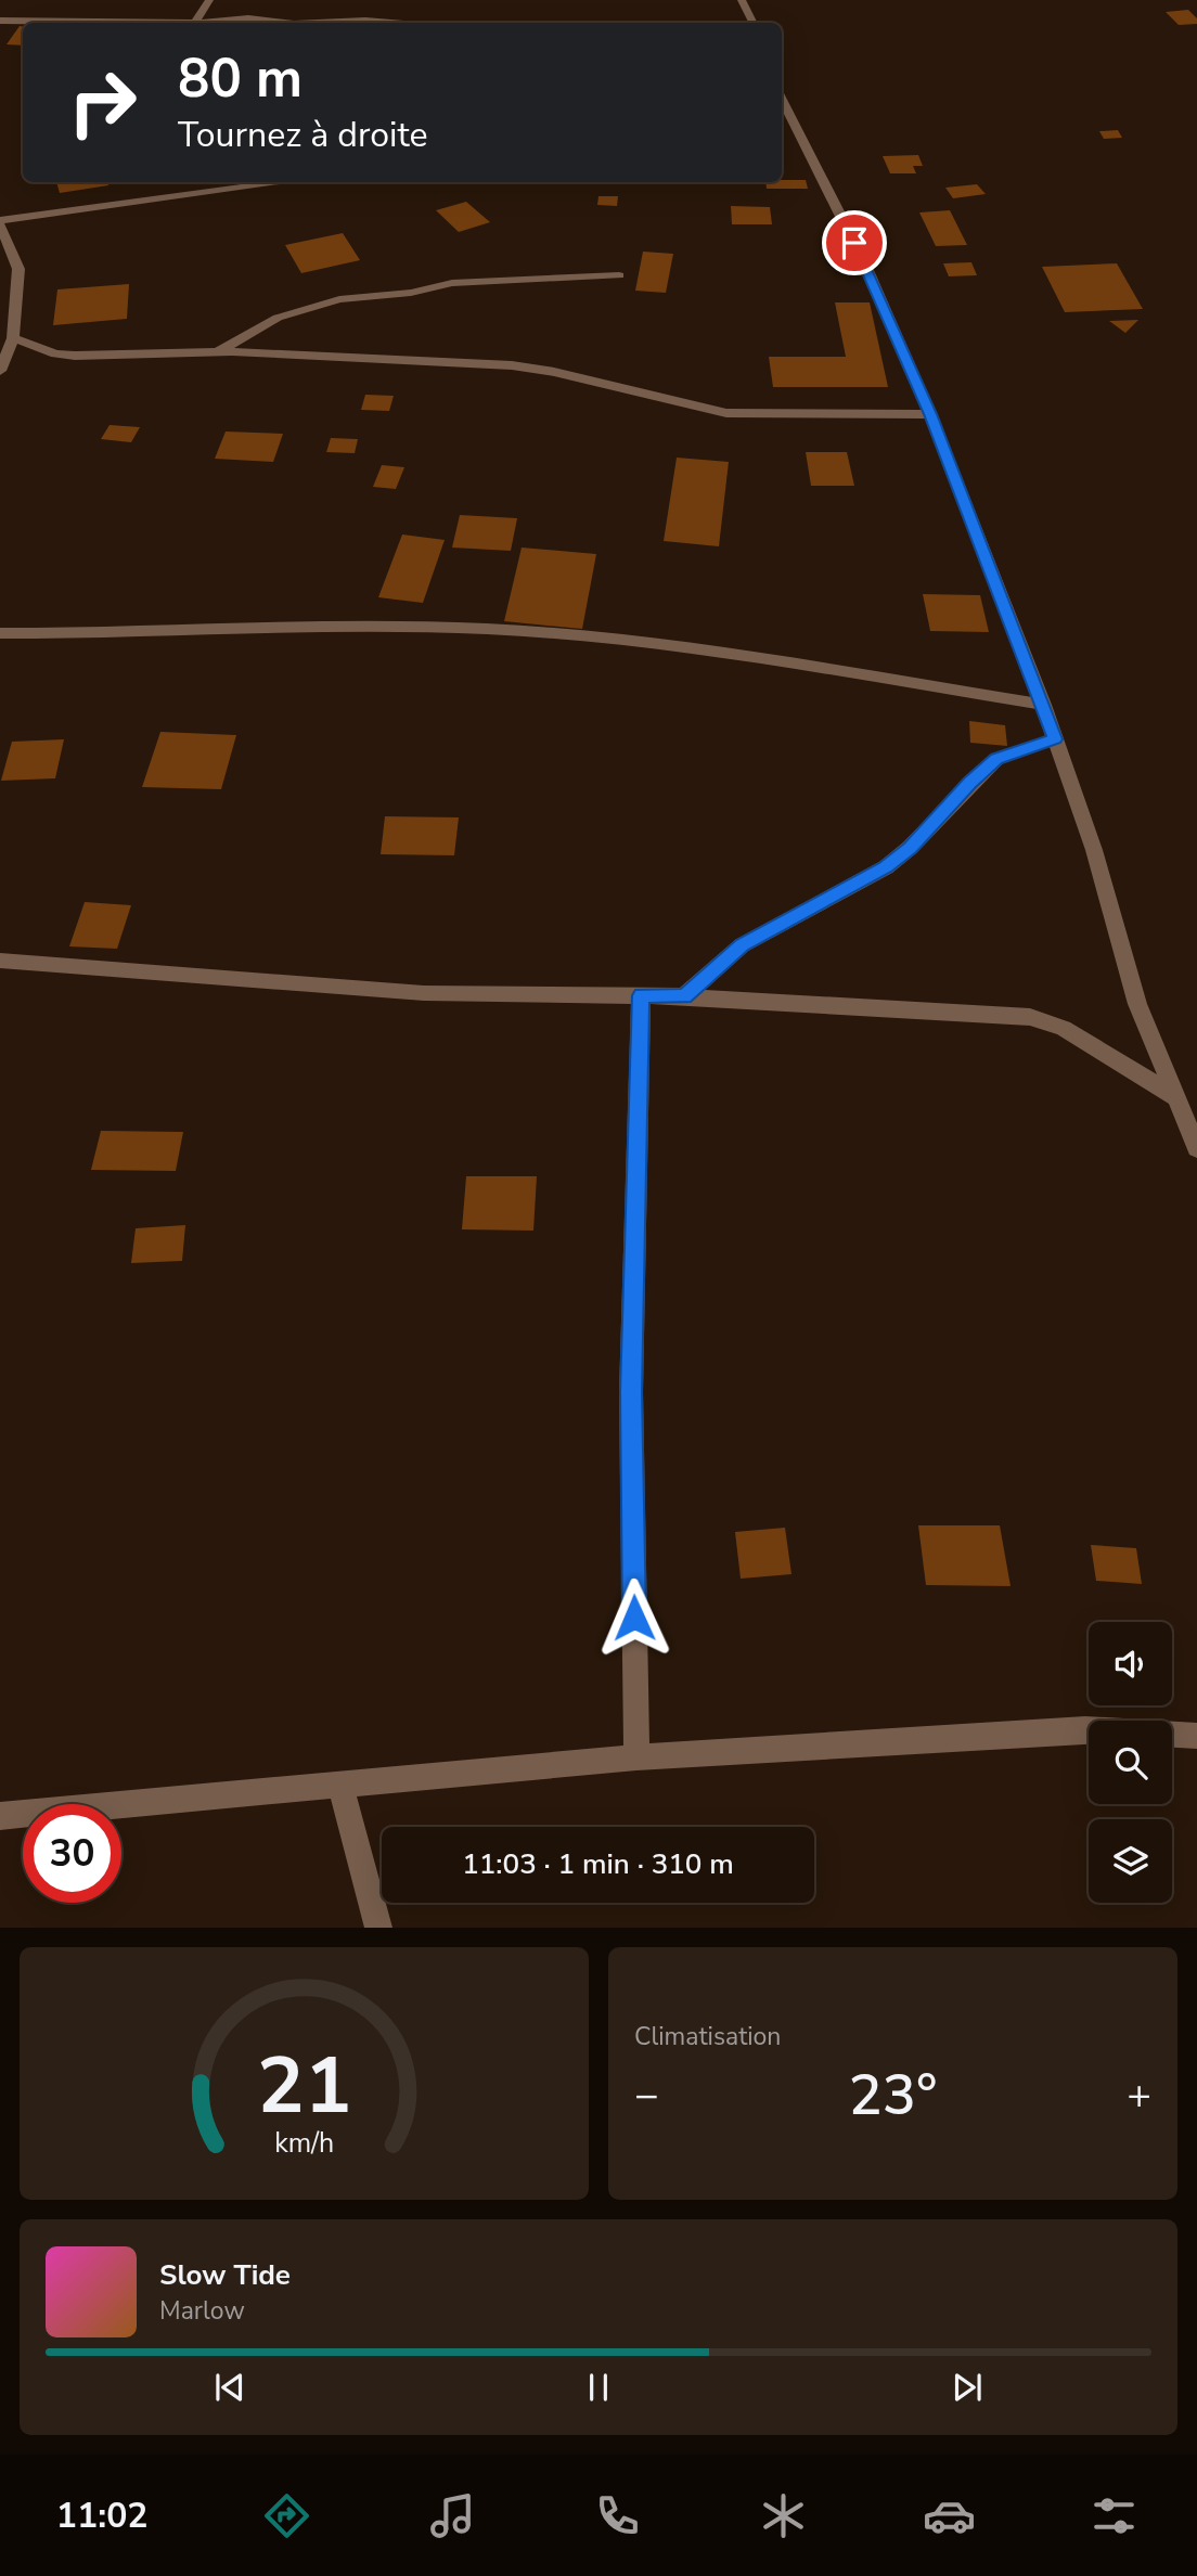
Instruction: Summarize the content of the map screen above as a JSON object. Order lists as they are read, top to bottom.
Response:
{
  "page": {
    "turn": ["80 m", "Tournez à droite"],
    "limit": "30",
    "trip": "11:03 · 1 min · 310 m",
    "tile": "Climatisation",
    "heat": ["−", "23°", "+"],
    "song": ["Slow Tide", "Marlow"],
    "tabs": "11:02",
    "gauge": ["21", "km/h"]
  }
}
